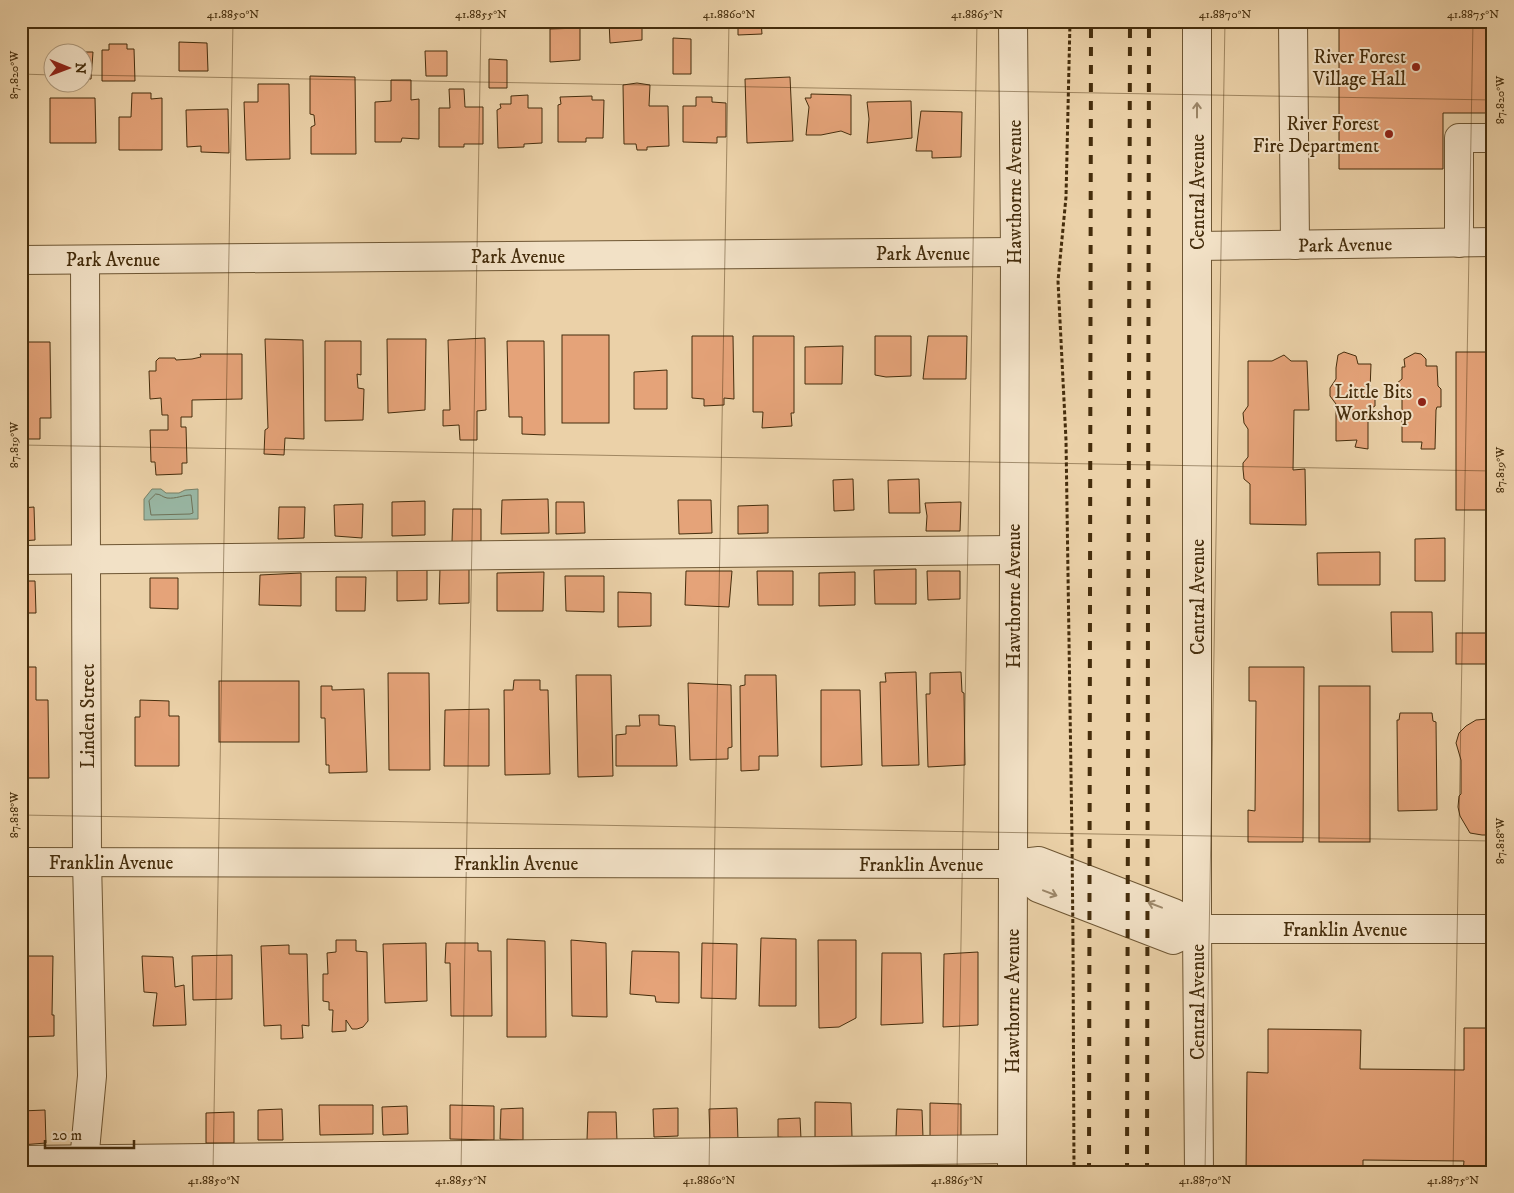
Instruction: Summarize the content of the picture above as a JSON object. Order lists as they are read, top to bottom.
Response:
{
  "streets": {
    "street": [
      "Hawthorne Avenue",
      "Central Avenue",
      "Park Avenue",
      "Linden Street",
      "Franklin Avenue"
    ]
  },
  "crossings": [
    ["Hawthorne Avenue", "Park Avenue"],
    ["Hawthorne Avenue", "Franklin Avenue"],
    ["Central Avenue", "Park Avenue"],
    ["Central Avenue", "Franklin Avenue"],
    ["Park Avenue", "Linden Street"],
    ["Linden Street", "Franklin Avenue"]
  ],
  "places": ["River Forest Village Hall", "River Forest Fire Department", "Little Bits Workshop"],
  "scale_bar": "20 m",
  "north": "right",
  "coordinates": [
    "41.8850°N",
    "41.8855°N",
    "41.8860°N",
    "41.8865°N",
    "41.8870°N",
    "41.8875°N",
    "87.820°W",
    "87.819°W",
    "87.818°W"
  ]
}
